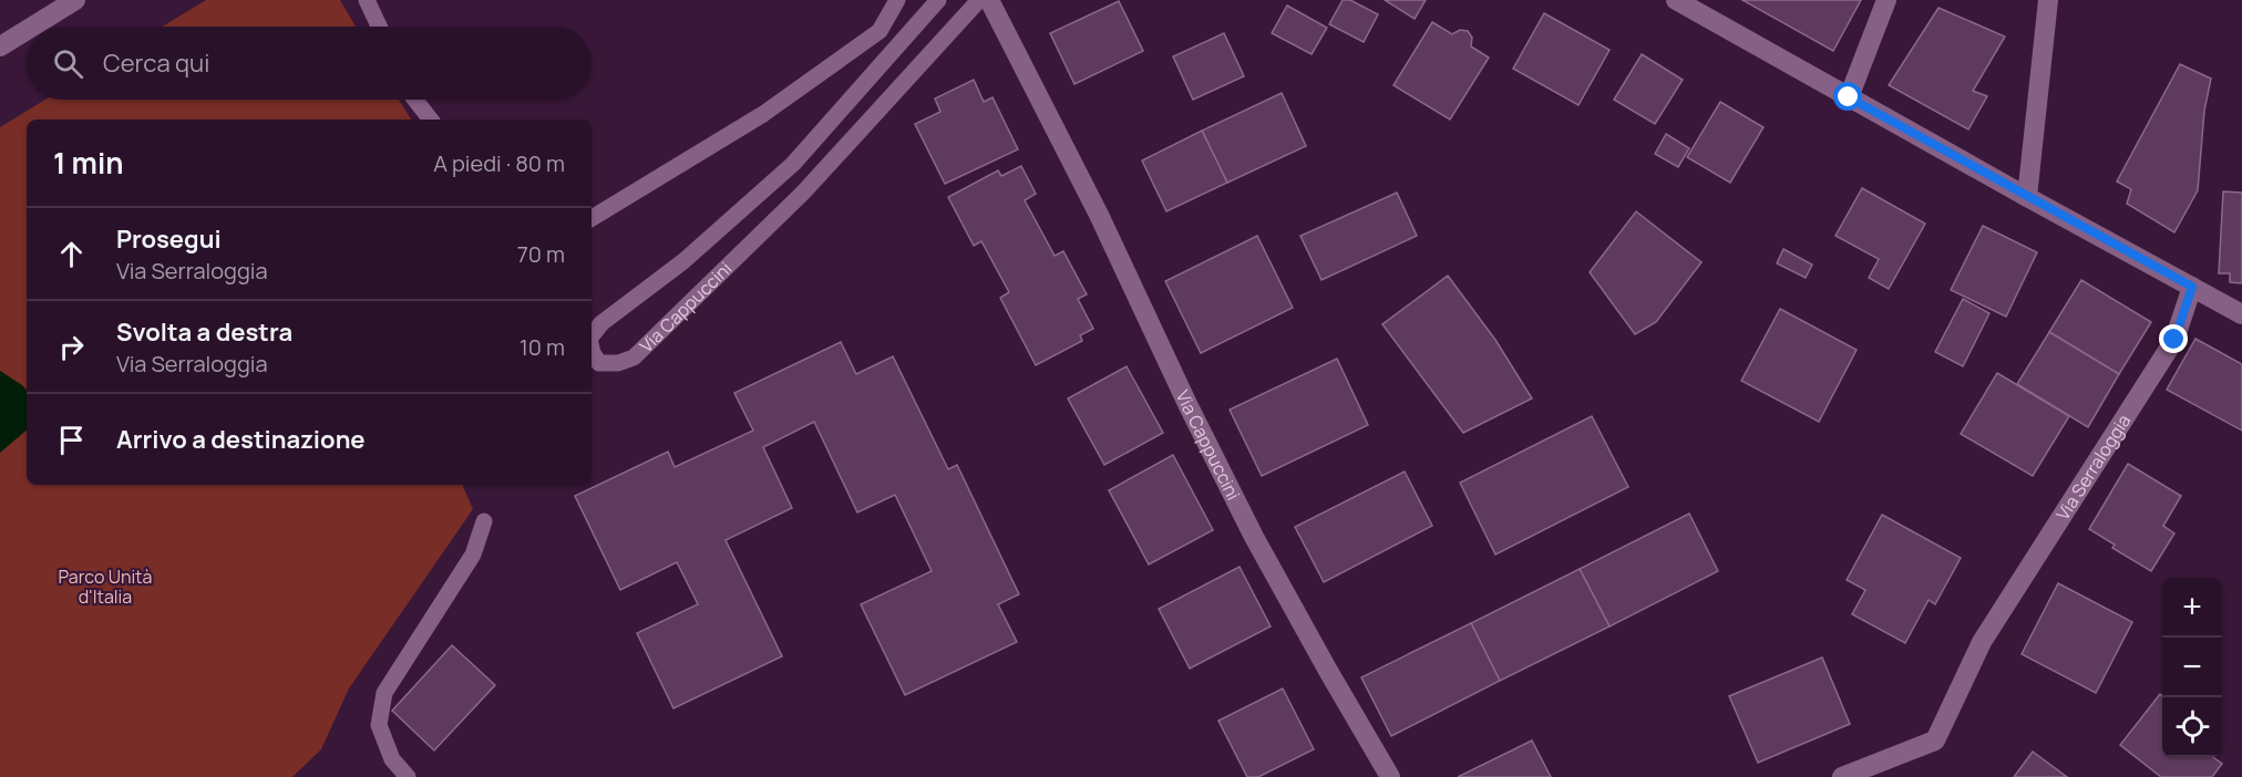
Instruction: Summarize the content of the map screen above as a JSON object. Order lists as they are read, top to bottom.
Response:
{
  "streets": {
    "street": ["Via Cappuccini", "Via Serraloggia"]
  },
  "parks": ["Parco Unità d'Italia"],
  "page": {
    "search": "Cerca qui",
    "heading": ["1 min", "A piedi · 80 m"],
    "list": [
      ["Prosegui", "Via Serraloggia", "70 m"],
      ["Svolta a destra", "Via Serraloggia", "10 m"],
      "Arrivo a destinazione"
    ],
    "map_buttons": ["+", "−"]
  }
}
